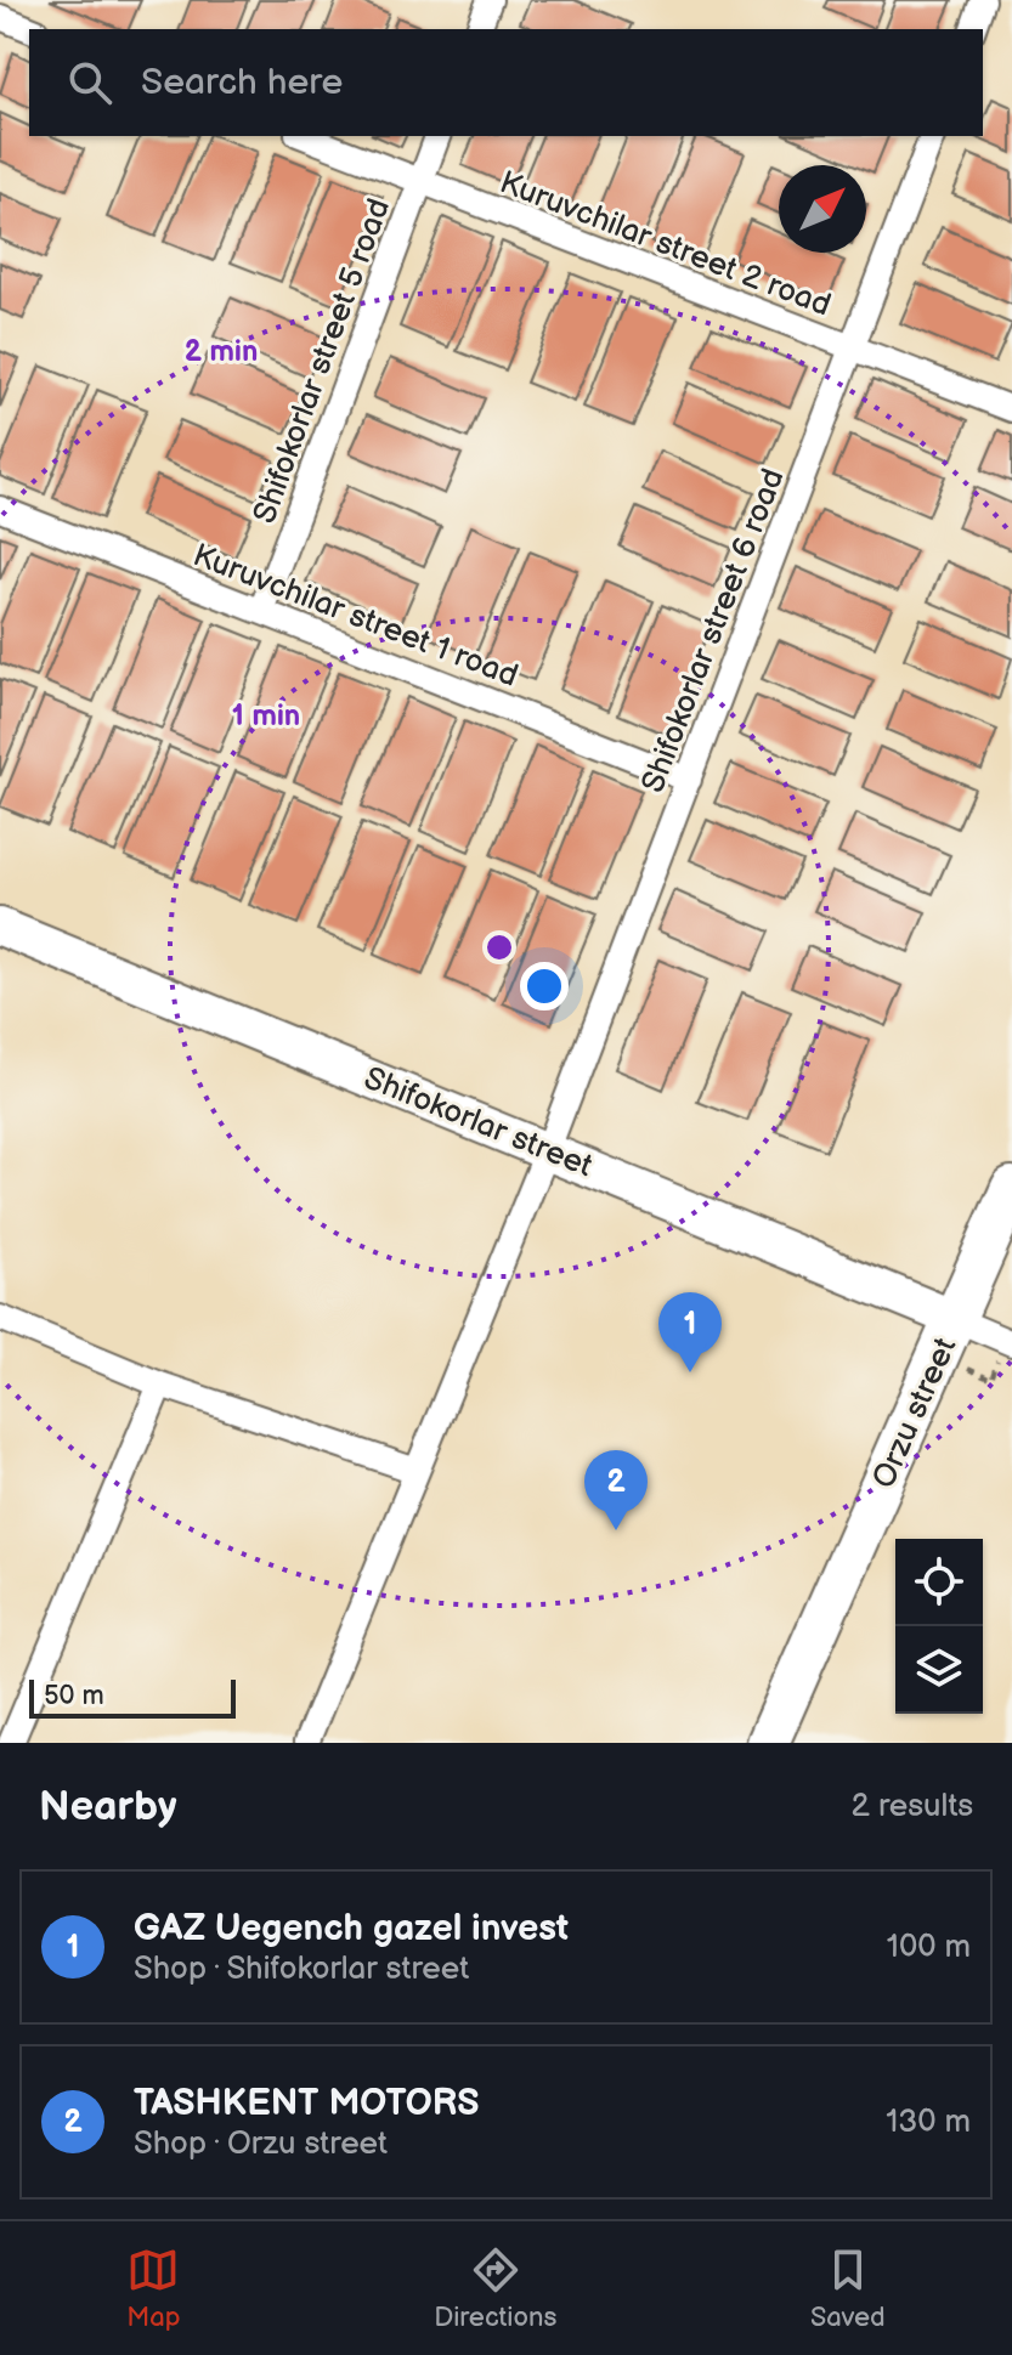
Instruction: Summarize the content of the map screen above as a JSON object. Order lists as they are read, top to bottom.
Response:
{
  "streets": {
    "main road": ["Orzu street"],
    "street": [
      "Kuruvchilar street 2 road",
      "Shifokorlar street 5 road",
      "Kuruvchilar street 1 road",
      "Shifokorlar street 6 road",
      "Shifokorlar street"
    ]
  },
  "crossings": [
    ["Kuruvchilar street 2 road", "Shifokorlar street 5 road"],
    ["Kuruvchilar street 2 road", "Shifokorlar street 6 road"],
    ["Shifokorlar street 5 road", "Kuruvchilar street 1 road"],
    ["Kuruvchilar street 1 road", "Shifokorlar street 6 road"],
    ["Shifokorlar street 6 road", "Shifokorlar street"],
    ["Shifokorlar street", "Orzu street"]
  ],
  "scale_bar": "50 m",
  "north": "top right",
  "page": {
    "search": "Search here",
    "pins": ["1", "2"],
    "scale": "50 m",
    "heading": ["Nearby", "2 results"],
    "list": [
      {
        "mark": "1",
        "name": "GAZ Uegench gazel invest",
        "note": "Shop · Shifokorlar street",
        "value": "100 m"
      },
      {
        "mark": "2",
        "name": "TASHKENT MOTORS",
        "note": "Shop · Orzu street",
        "value": "130 m"
      }
    ],
    "nav": ["Map", "Directions", "Saved"]
  },
  "rings": ["2 min", "1 min"]
}
